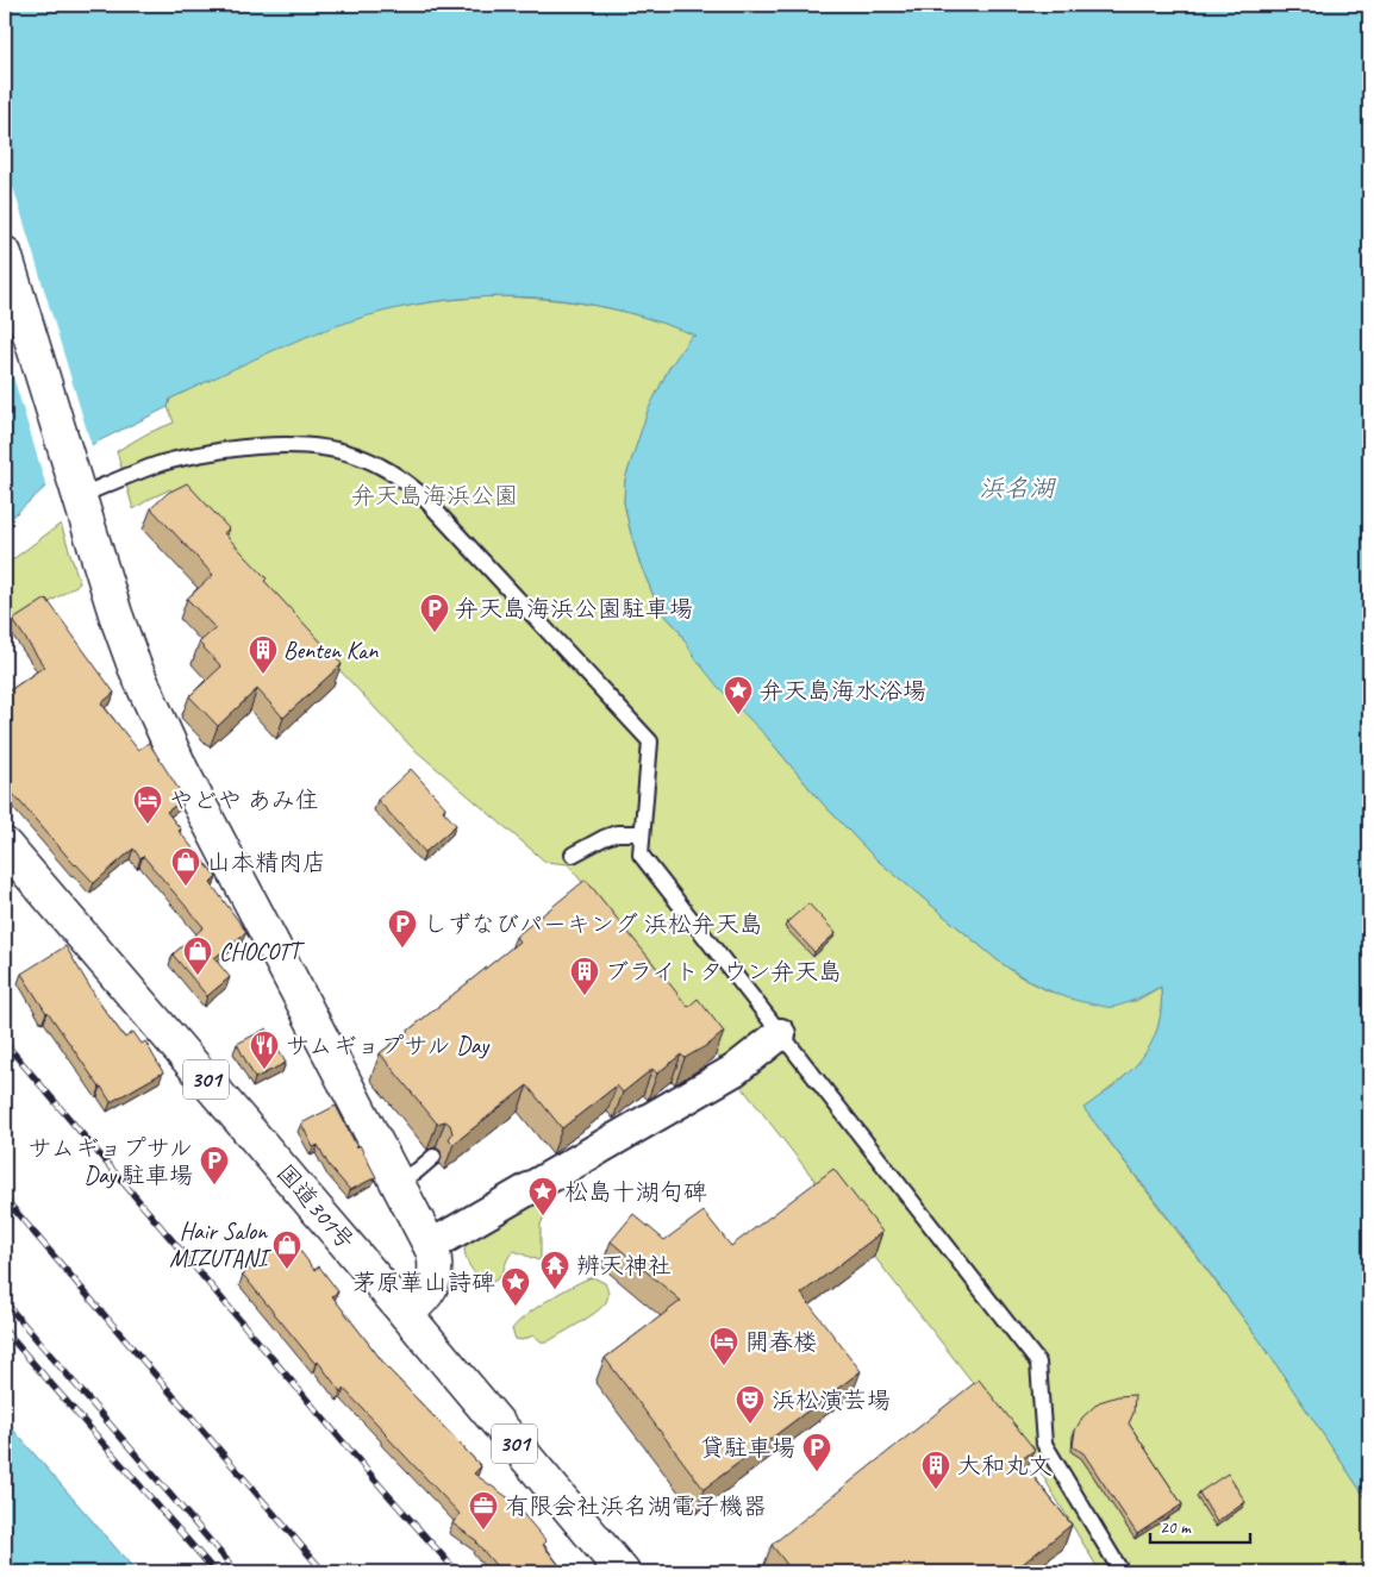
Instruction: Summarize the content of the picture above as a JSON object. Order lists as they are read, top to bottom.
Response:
{
  "streets": {
    "main road": ["301", "国道301号"]
  },
  "water": ["浜名湖"],
  "parks": ["弁天島海浜公園"],
  "places": {
    "parking": [
      "弁天島海浜公園駐車場",
      "しずなびパーキング 浜松弁天島",
      "サムギョプサル Day 駐車場",
      "貸駐車場"
    ],
    "building": ["Benten Kan", "ブライトタウン弁天島", "大和丸文"],
    "place": ["弁天島海水浴場", "松島十湖句碑", "茅原華山詩碑"],
    "hotel": ["やどや あみ住", "開春楼"],
    "shop": ["山本精肉店", "CHOCOTT", "Hair Salon MIZUTANI"],
    "restaurant": ["サムギョプサル Day"],
    "temple": ["辨天神社"],
    "theatre": ["浜松演芸場"],
    "office": ["有限会社浜名湖電子機器"]
  },
  "scale_bar": "20 m"
}
